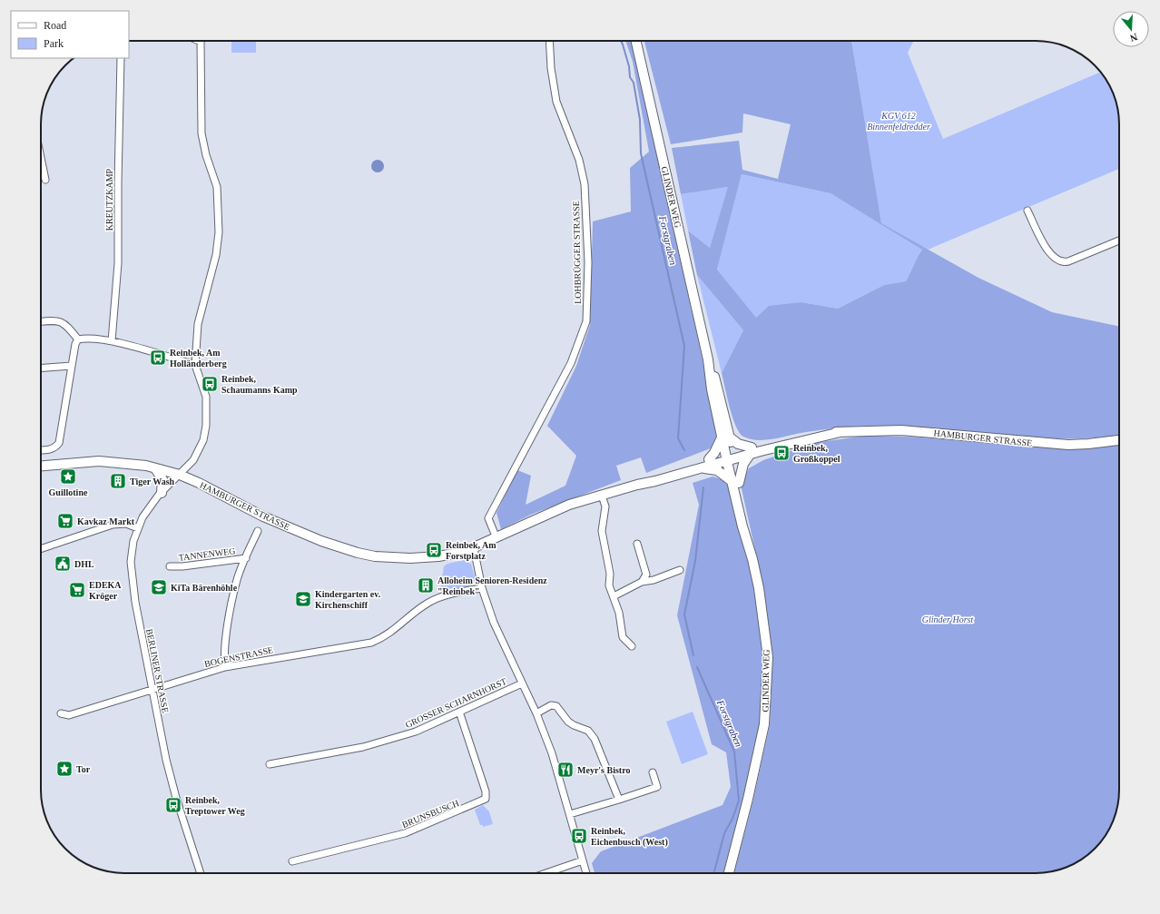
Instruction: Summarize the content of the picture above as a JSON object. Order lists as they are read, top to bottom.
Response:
{
  "streets": {
    "main road": ["GLINDER WEG", "HAMBURGER STRASSE"],
    "street": [
      "KREUTZKAMP",
      "LOHBRÜGGER STRASSE",
      "TANNENWEG",
      "BOGENSTRASSE",
      "BERLINER STRASSE",
      "GROSSER SCHARNHORST",
      "BRUNSBUSCH"
    ]
  },
  "crossings": [
    ["GLINDER WEG", "HAMBURGER STRASSE"],
    ["LOHBRÜGGER STRASSE", "HAMBURGER STRASSE"],
    ["HAMBURGER STRASSE", "BERLINER STRASSE"],
    ["BOGENSTRASSE", "BERLINER STRASSE"],
    ["GROSSER SCHARNHORST", "BRUNSBUSCH"]
  ],
  "water": ["Forstgraben"],
  "parks": ["KGV 612 Binnenfeldredder", "Glinder Horst"],
  "places": {
    "bus stop": [
      "Reinbek, Am Holländerberg",
      "Reinbek, Schaumanns Kamp",
      "Reinbek, Großkoppel",
      "Reinbek, Am Forstplatz",
      "Reinbek, Treptower Weg",
      "Reinbek, Eichenbusch (West)"
    ],
    "place": ["Guillotine", "Tor"],
    "building": ["Tiger Wash", "Alloheim Senioren-Residenz \"Reinbek\""],
    "supermarket": ["Kavkaz Markt", "EDEKA Kröger"],
    "public building": ["DHL"],
    "school or university": ["KiTa Bärenhöhle", "Kindergarten ev. Kirchenschiff"],
    "restaurant": ["Meyr's Bistro"]
  },
  "legend": ["Road", "Park"],
  "north": "bottom"
}
